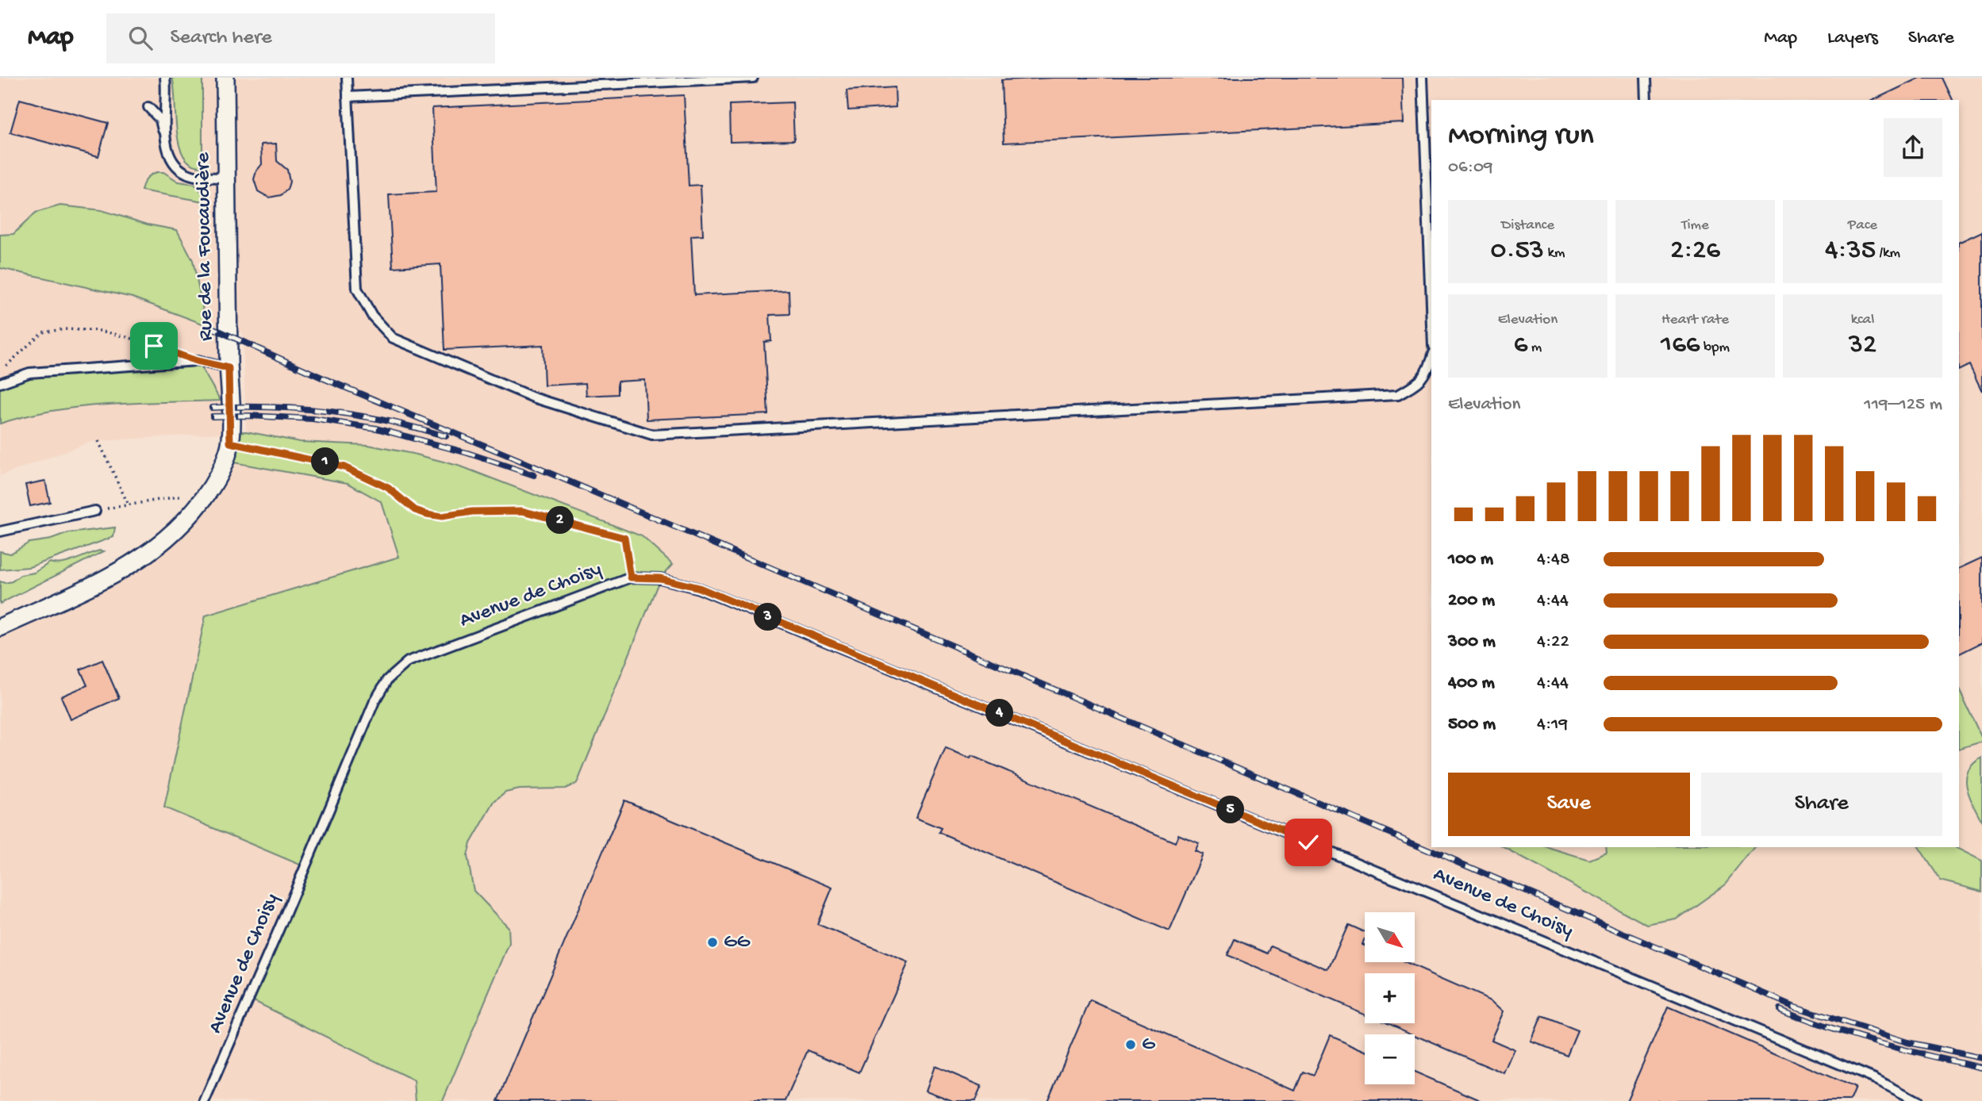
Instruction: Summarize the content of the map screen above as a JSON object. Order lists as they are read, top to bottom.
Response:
{
  "streets": {
    "street": ["Rue de la Foucaudière"],
    "lane": ["Avenue de Choisy"]
  },
  "places": ["GG", "G"],
  "north": "bottom right",
  "page": {
    "header": "Map",
    "search": "Search here",
    "nav": ["Map", "Layers", "Share"],
    "heading": ["Morning run", "06:09"],
    "stats": [
      ["Distance", "0.53 km"],
      ["Time", "2:26"],
      ["Pace", "4:35 /km"],
      ["Elevation", "6 m"],
      ["Heart rate", "166 bpm"],
      ["kcal", "32"]
    ],
    "chart": ["Elevation", "119–125 m"],
    "pins": [
      "1",
      "2",
      "3",
      "4",
      "5"
    ],
    "list": [
      {
        "name": "100 m",
        "note": "4:48"
      },
      {
        "name": "200 m",
        "note": "4:44"
      },
      {
        "name": "300 m",
        "note": "4:22"
      },
      {
        "name": "400 m",
        "note": "4:44"
      },
      {
        "name": "500 m",
        "note": "4:19"
      }
    ],
    "buttons": ["Save", "Share"],
    "map_buttons": ["+", "−"]
  }
}
